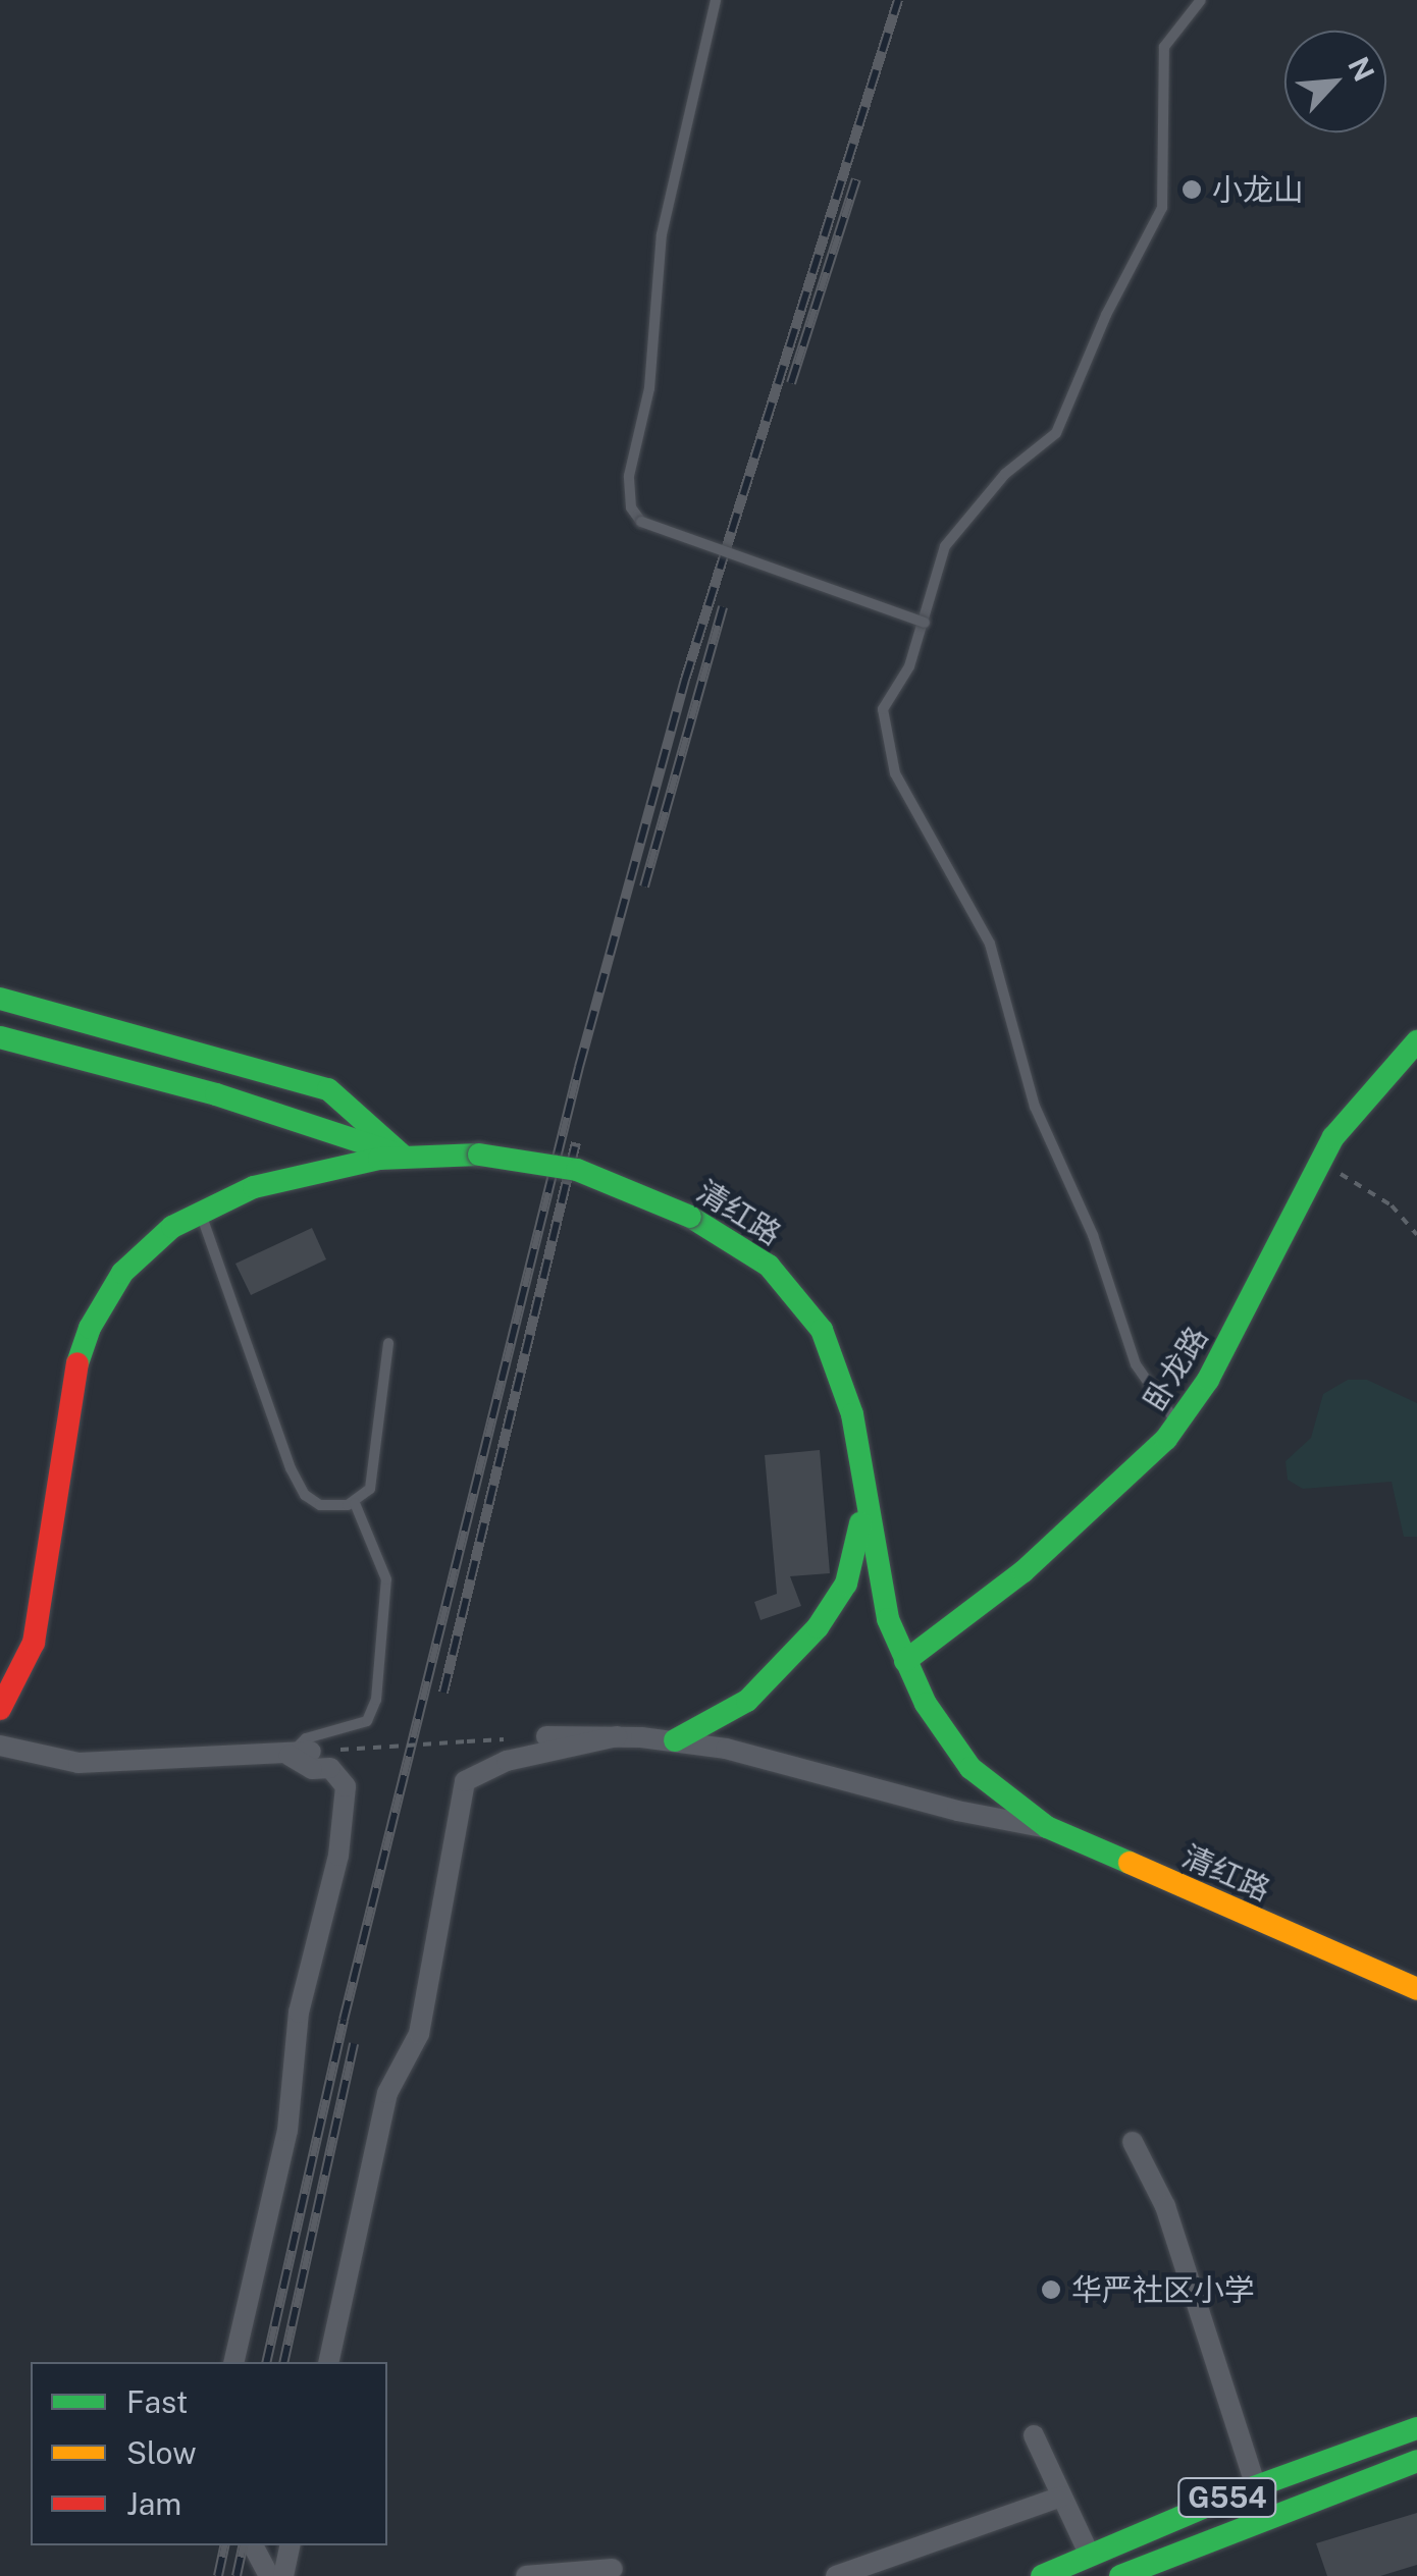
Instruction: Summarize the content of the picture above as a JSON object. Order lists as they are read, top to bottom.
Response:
{
  "streets": {
    "main road": ["清红路", "卧龙路", "G554"]
  },
  "crossings": [
    ["清红路", "卧龙路"]
  ],
  "places": ["小龙山", "华严社区小学"],
  "legend": ["Fast", "Slow", "Jam"],
  "north": "top right"
}
